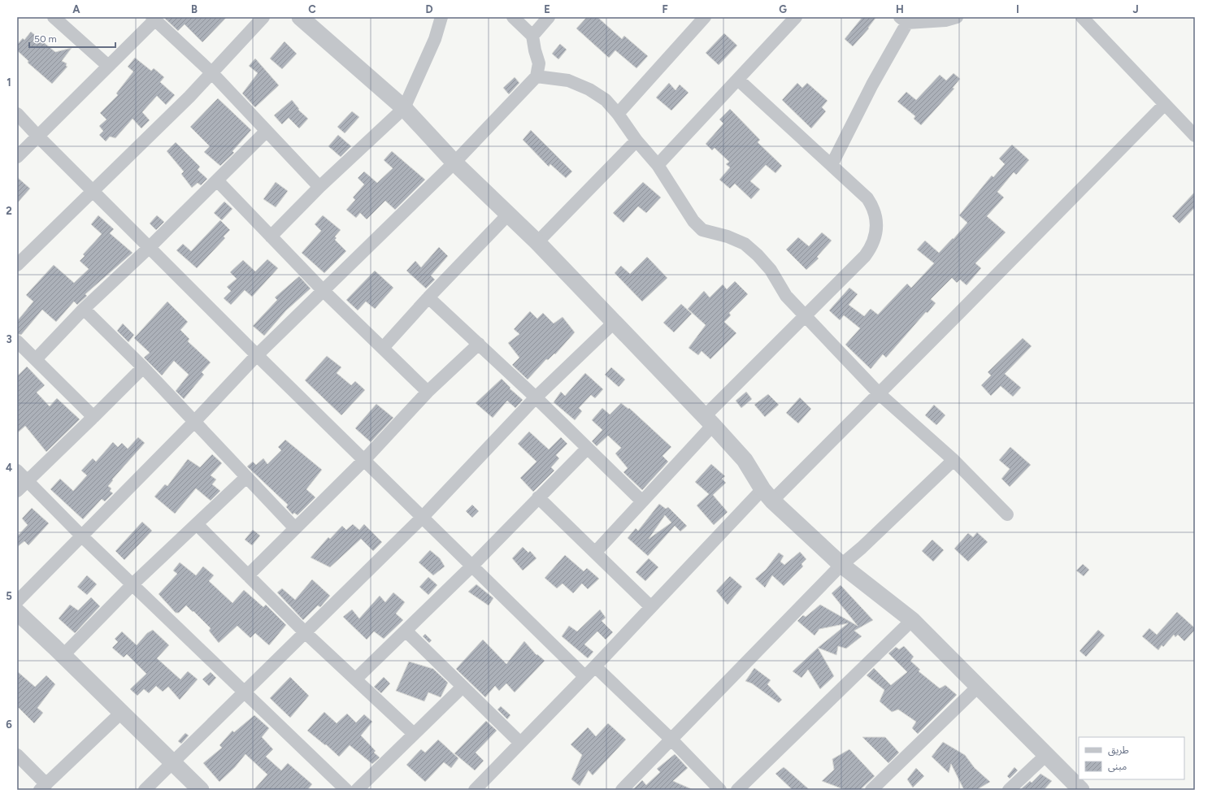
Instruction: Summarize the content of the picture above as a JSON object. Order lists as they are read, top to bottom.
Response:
{
  "legend": ["طريق", "مبنى"],
  "scale_bar": "50 m",
  "grid": {
    "columns": [
      "A",
      "B",
      "C",
      "D",
      "E",
      "F",
      "G",
      "H",
      "I",
      "J"
    ],
    "rows": [
      "1",
      "2",
      "3",
      "4",
      "5",
      "6"
    ]
  }
}
